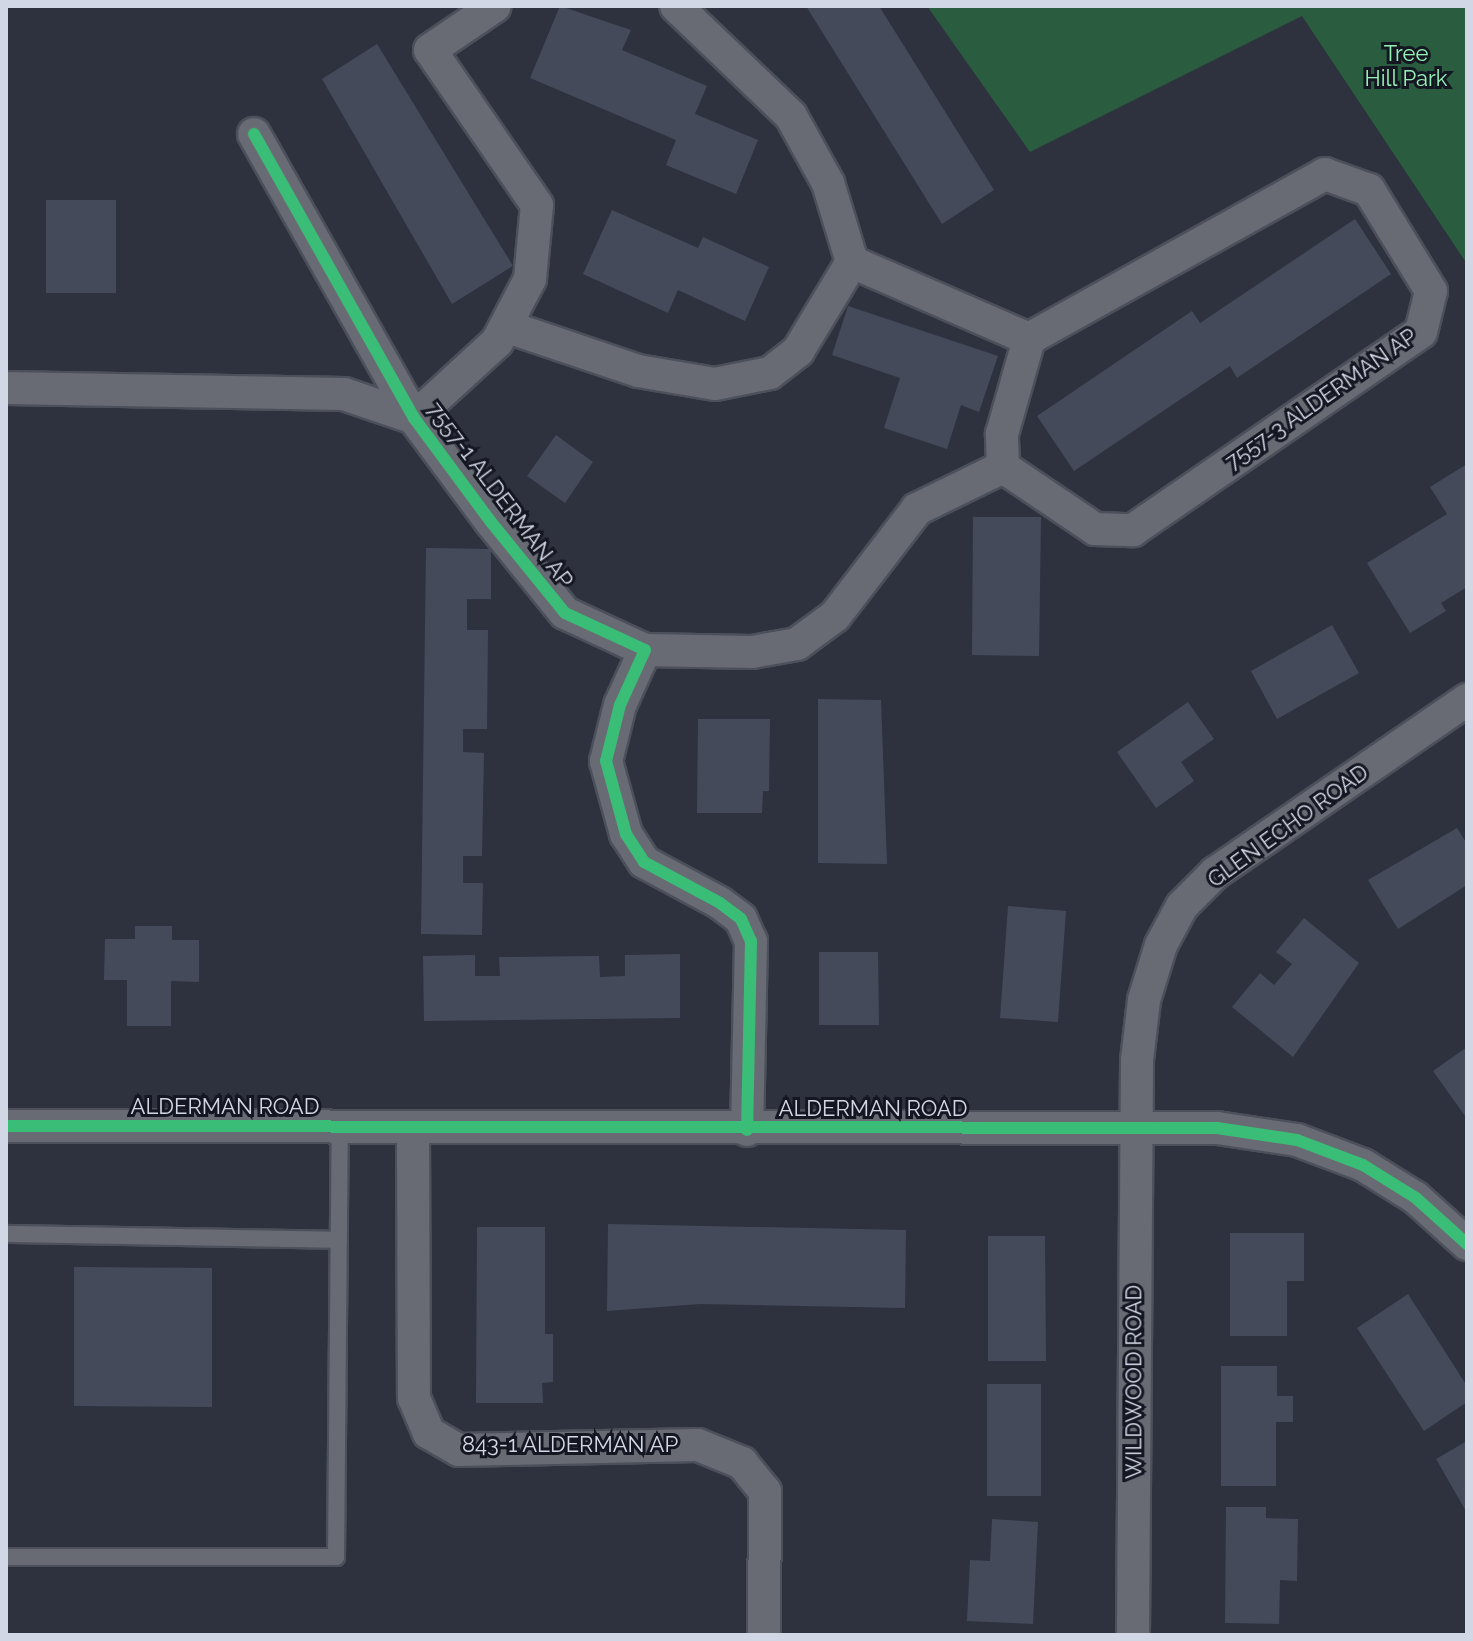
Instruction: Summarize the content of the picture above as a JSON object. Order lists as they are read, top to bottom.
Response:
{
  "streets": {
    "street": [
      "7557-3 ALDERMAN AP",
      "7557-1 ALDERMAN AP",
      "GLEN ECHO ROAD",
      "ALDERMAN ROAD",
      "WILDWOOD ROAD",
      "843-1 ALDERMAN AP"
    ]
  },
  "crossings": [
    ["GLEN ECHO ROAD", "ALDERMAN ROAD"],
    ["GLEN ECHO ROAD", "WILDWOOD ROAD"],
    ["ALDERMAN ROAD", "WILDWOOD ROAD"],
    ["ALDERMAN ROAD", "843-1 ALDERMAN AP"]
  ],
  "parks": ["Tree Hill Park"]
}
